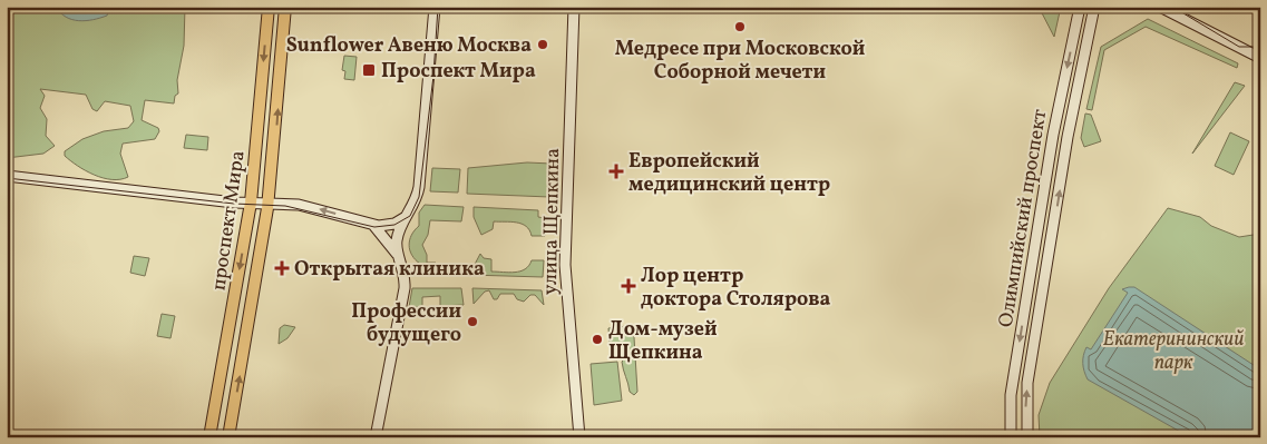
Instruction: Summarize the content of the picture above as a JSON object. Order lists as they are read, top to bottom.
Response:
{
  "streets": {
    "main road": ["проспект Мира"],
    "street": ["Олимпийский проспект", "улица Щепкина"]
  },
  "parks": ["Екатерининский парк"],
  "places": {
    "other": [
      "Медресе при Московской Соборной мечети",
      "Sunflower Авеню Москва",
      "Профессии будущего",
      "Дом-музей Щепкина"
    ],
    "transit": ["Проспект Мира"],
    "health": ["Европейский медицинский центр", "Открытая клиника", "Лор центр доктора Столярова"]
  }
}
